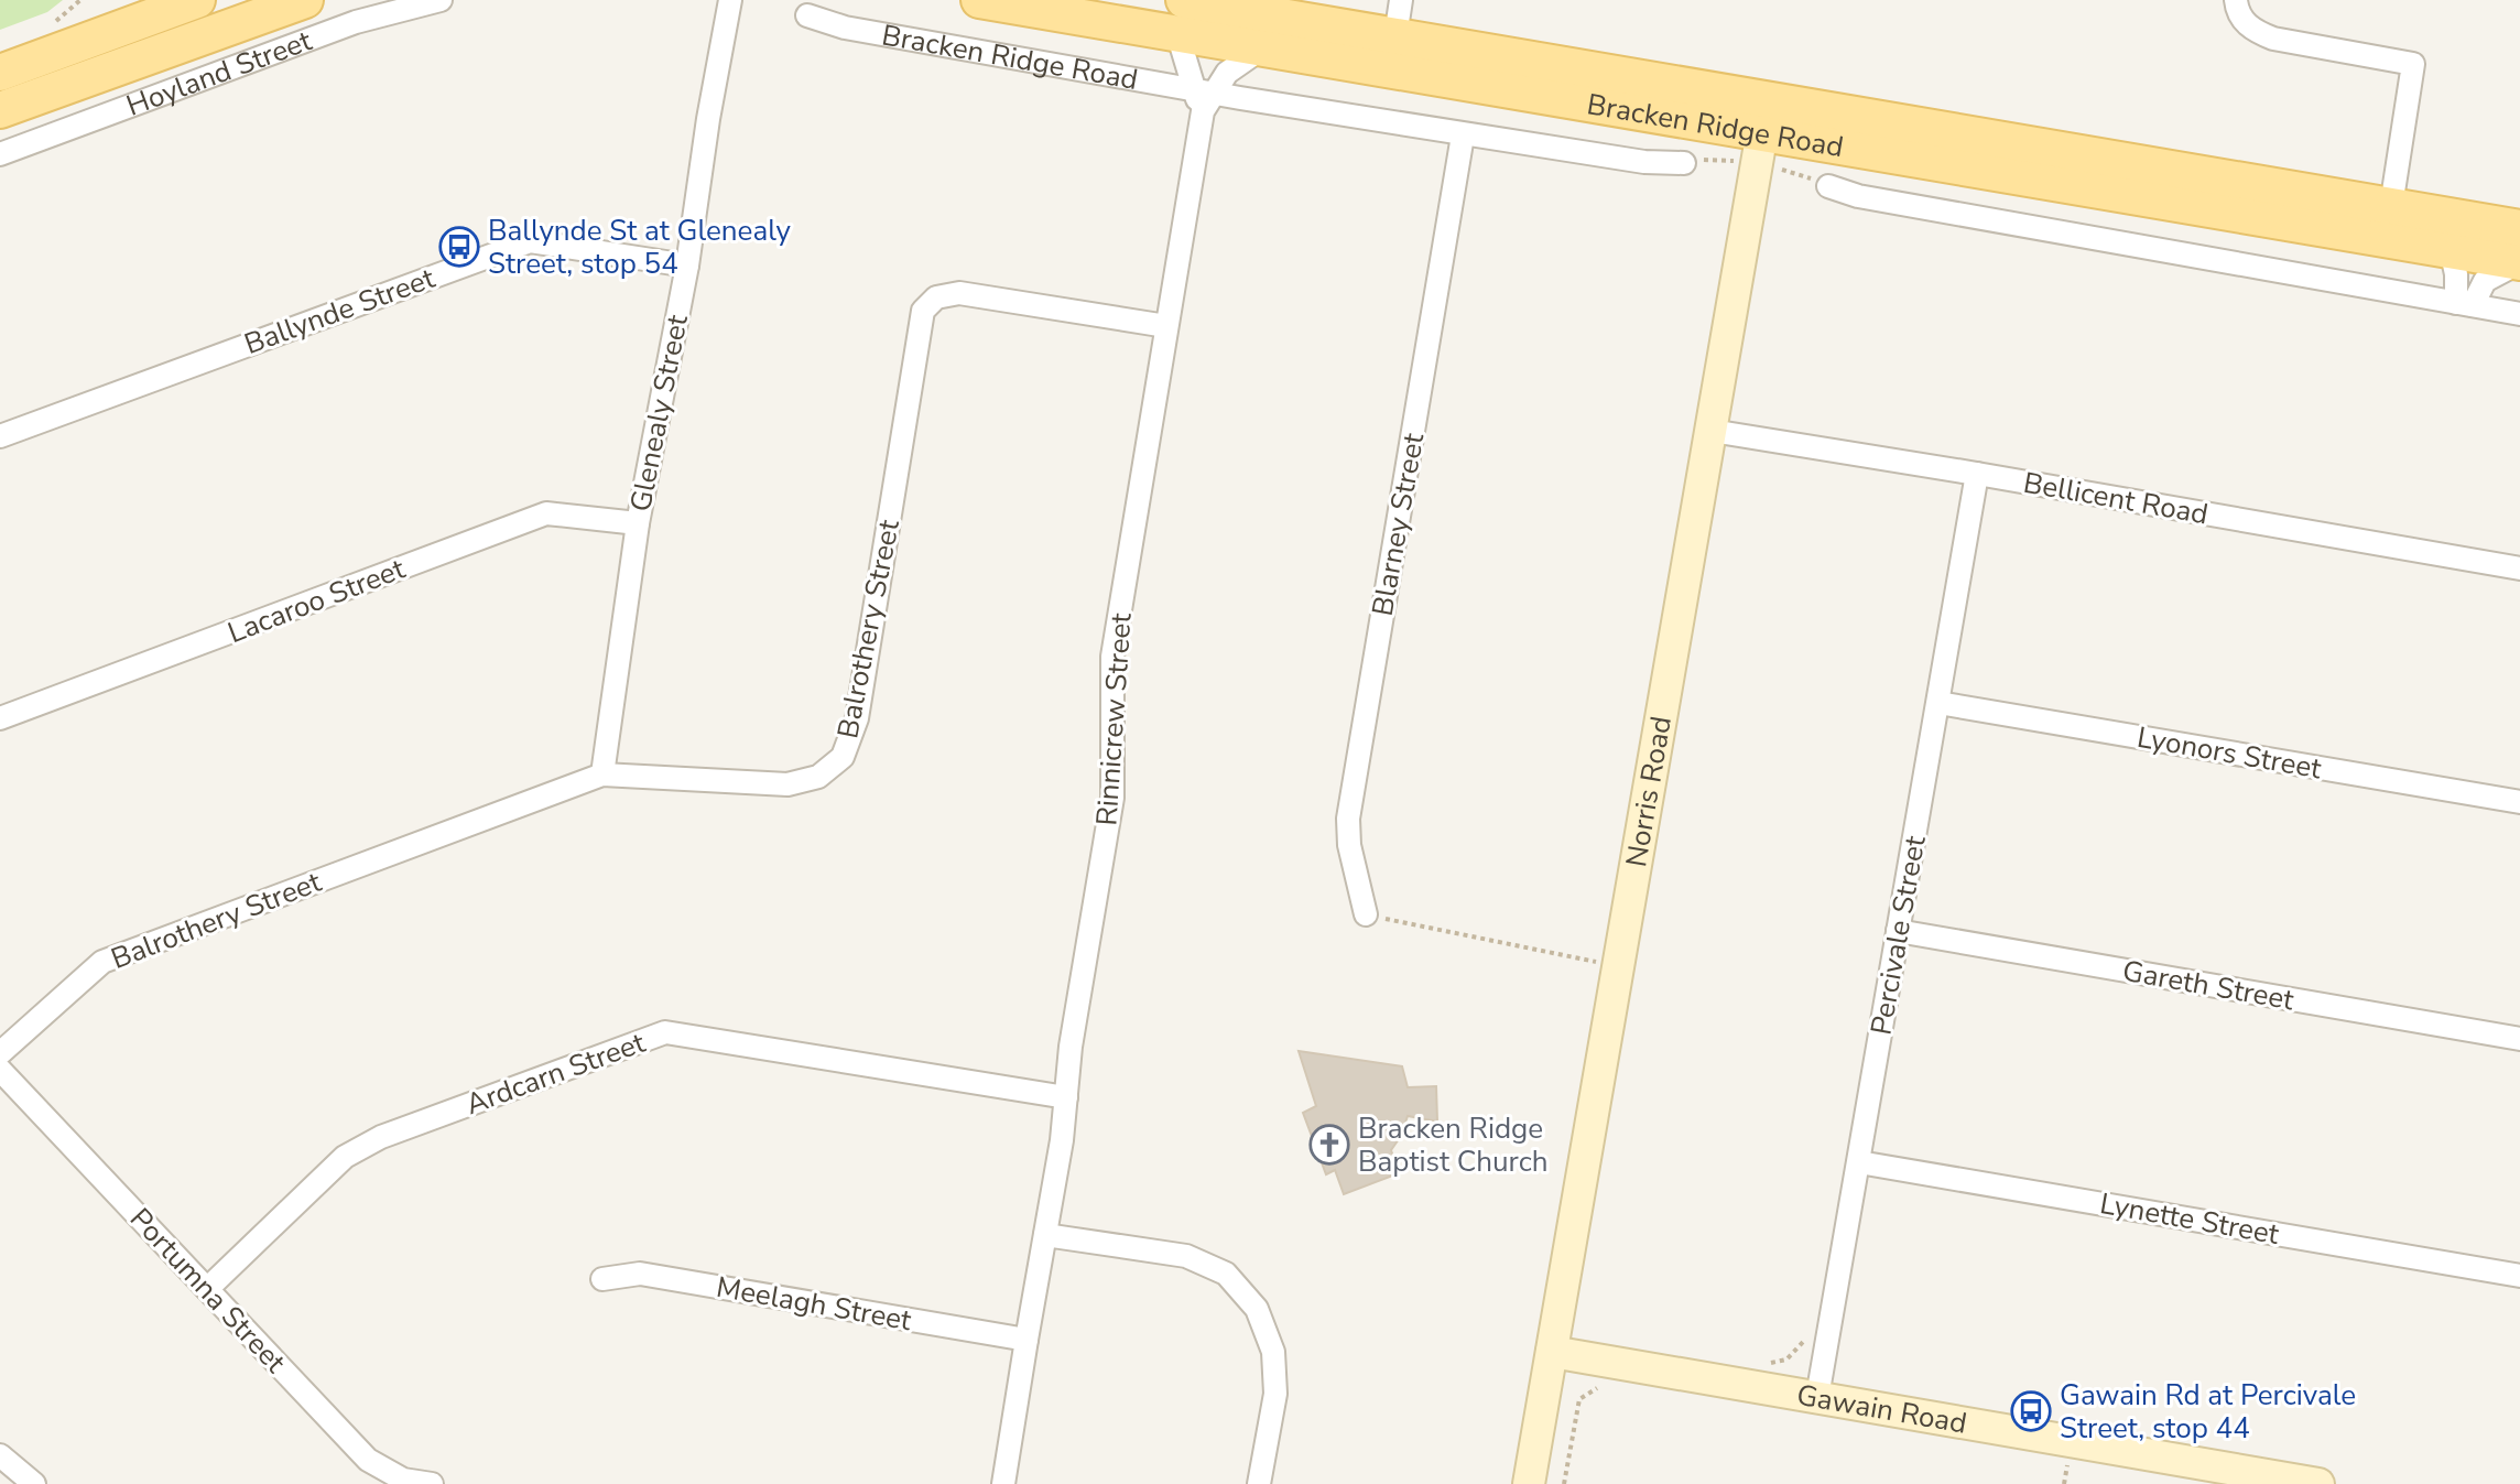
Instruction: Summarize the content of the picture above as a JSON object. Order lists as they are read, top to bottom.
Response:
{
  "streets": {
    "main road": [
      "Bracken Ridge Road",
      "Hoyland Street",
      "Norris Road",
      "Gawain Road"
    ],
    "street": [
      "Ballynde Street",
      "Glenealy Street",
      "Bellicent Road",
      "Blarney Street",
      "Lacaroo Street",
      "Balrothery Street",
      "Rinnicrew Street",
      "Lyonors Street",
      "Percivale Street",
      "Gareth Street",
      "Ardcarn Street",
      "Lynette Street",
      "Portumna Street",
      "Meelagh Street"
    ]
  },
  "crossings": [
    ["Bracken Ridge Road", "Blarney Street"],
    ["Bracken Ridge Road", "Rinnicrew Street"],
    ["Bracken Ridge Road", "Norris Road"],
    ["Ballynde Street", "Glenealy Street"],
    ["Glenealy Street", "Lacaroo Street"],
    ["Glenealy Street", "Balrothery Street"],
    ["Bellicent Road", "Norris Road"],
    ["Bellicent Road", "Percivale Street"],
    ["Balrothery Street", "Rinnicrew Street"],
    ["Rinnicrew Street", "Ardcarn Street"],
    ["Rinnicrew Street", "Meelagh Street"],
    ["Lyonors Street", "Percivale Street"],
    ["Norris Road", "Gawain Road"],
    ["Percivale Street", "Gareth Street"],
    ["Percivale Street", "Lynette Street"],
    ["Percivale Street", "Gawain Road"],
    ["Ardcarn Street", "Portumna Street"]
  ],
  "places": {
    "bus stop": ["Ballynde St at Glenealy Street, stop 54", "Gawain Rd at Percivale Street, stop 44"],
    "church": ["Bracken Ridge Baptist Church"]
  }
}
